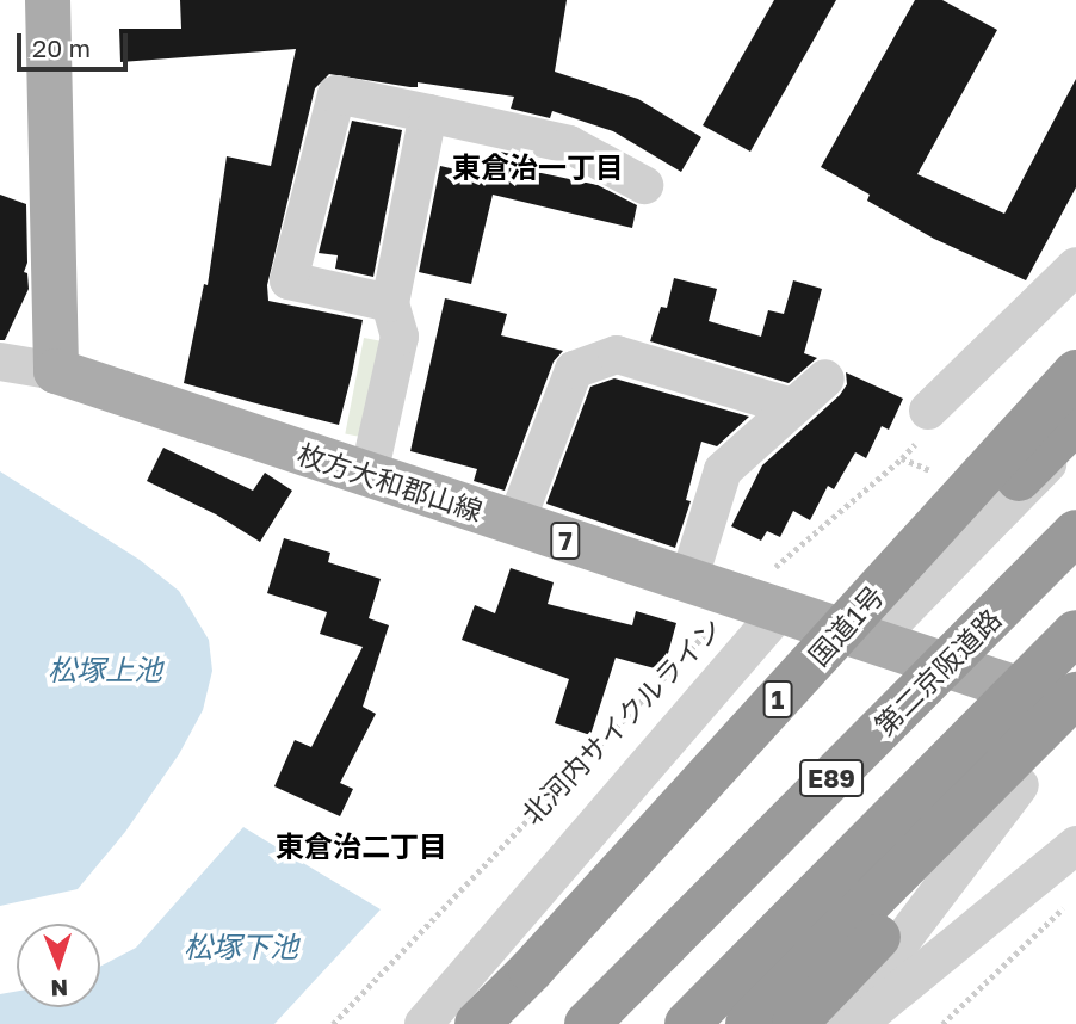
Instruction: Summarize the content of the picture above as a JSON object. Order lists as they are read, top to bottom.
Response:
{
  "streets": {
    "highway": [
      "国道1号",
      "第二京阪道路",
      "1",
      "E89"
    ],
    "main road": ["枚方大和郡山線", "7"],
    "path": ["北河内サイクルライン"]
  },
  "crossings": [
    ["枚方大和郡山線", "北河内サイクルライン"]
  ],
  "districts": ["東倉治一丁目", "東倉治二丁目"],
  "water": ["松塚上池", "松塚下池"],
  "scale_bar": "20 m",
  "north": "bottom"
}
